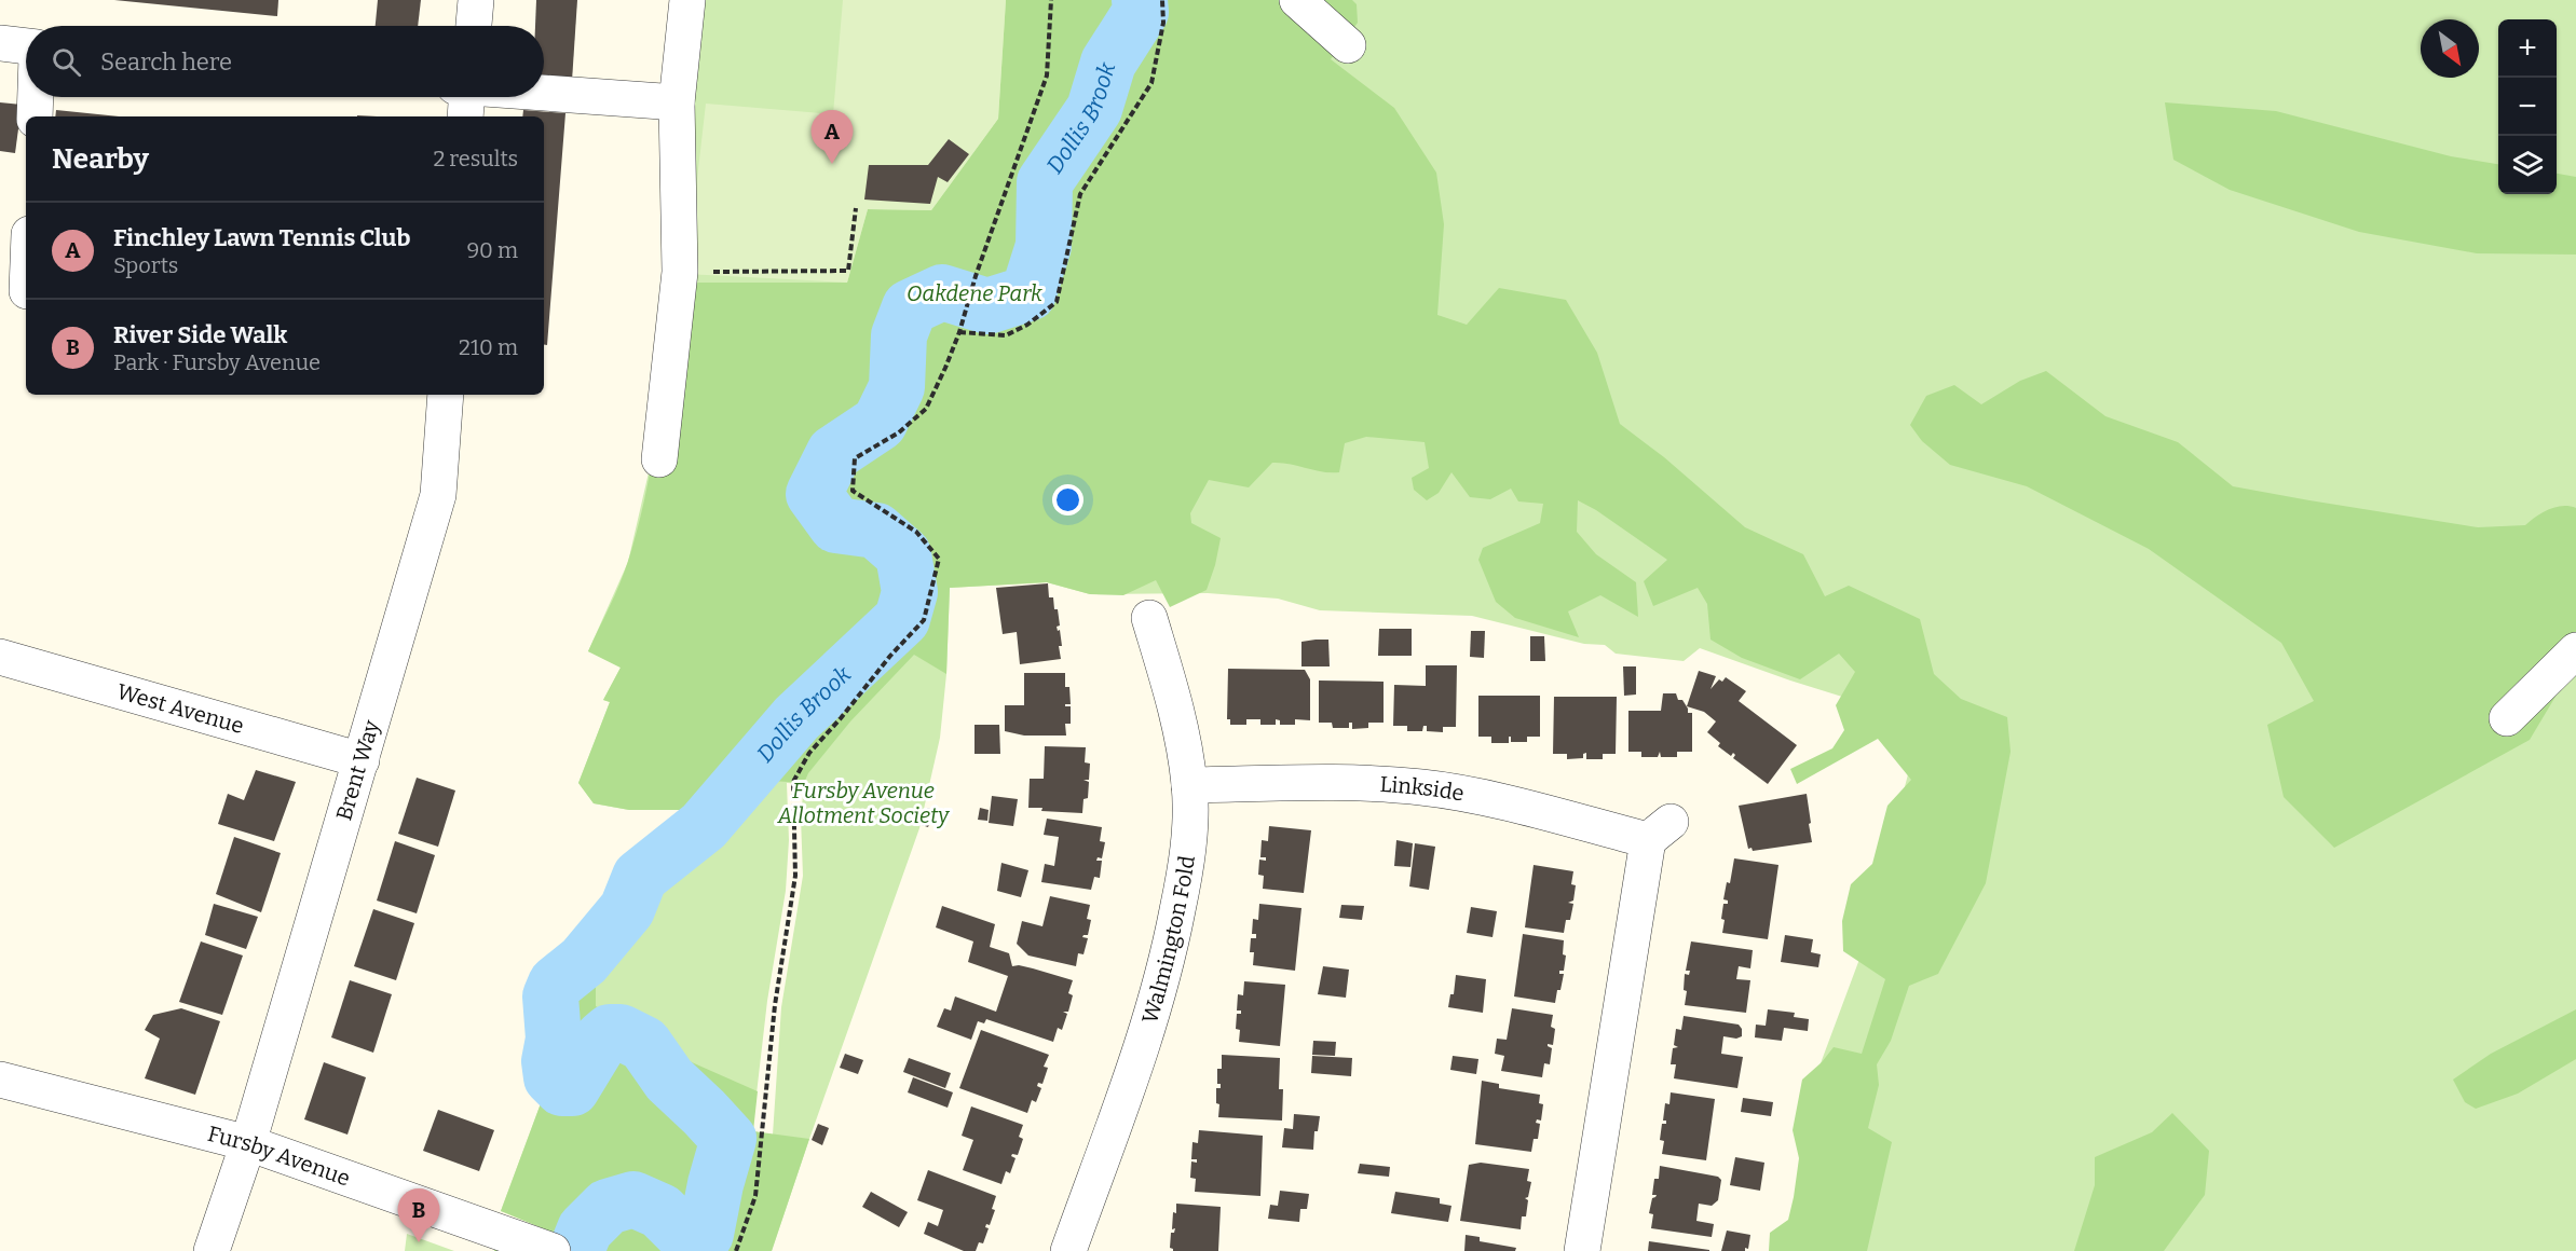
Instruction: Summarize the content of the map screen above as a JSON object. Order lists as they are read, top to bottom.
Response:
{
  "streets": {
    "street": [
      "West Avenue",
      "Brent Way",
      "Linkside",
      "Walmington Fold",
      "Fursby Avenue"
    ]
  },
  "crossings": [
    ["West Avenue", "Brent Way"],
    ["Brent Way", "Fursby Avenue"],
    ["Linkside", "Walmington Fold"]
  ],
  "water": ["Dollis Brook"],
  "parks": ["Oakdene Park", "Fursby Avenue Allotment Society"],
  "north": "bottom right",
  "page": {
    "map_buttons": ["+", "−"],
    "search": "Search here",
    "pins": ["A", "B"],
    "heading": ["Nearby", "2 results"],
    "list": [
      {
        "mark": "A",
        "name": "Finchley Lawn Tennis Club",
        "note": "Sports",
        "value": "90 m"
      },
      {
        "mark": "B",
        "name": "River Side Walk",
        "note": "Park · Fursby Avenue",
        "value": "210 m"
      }
    ]
  }
}
